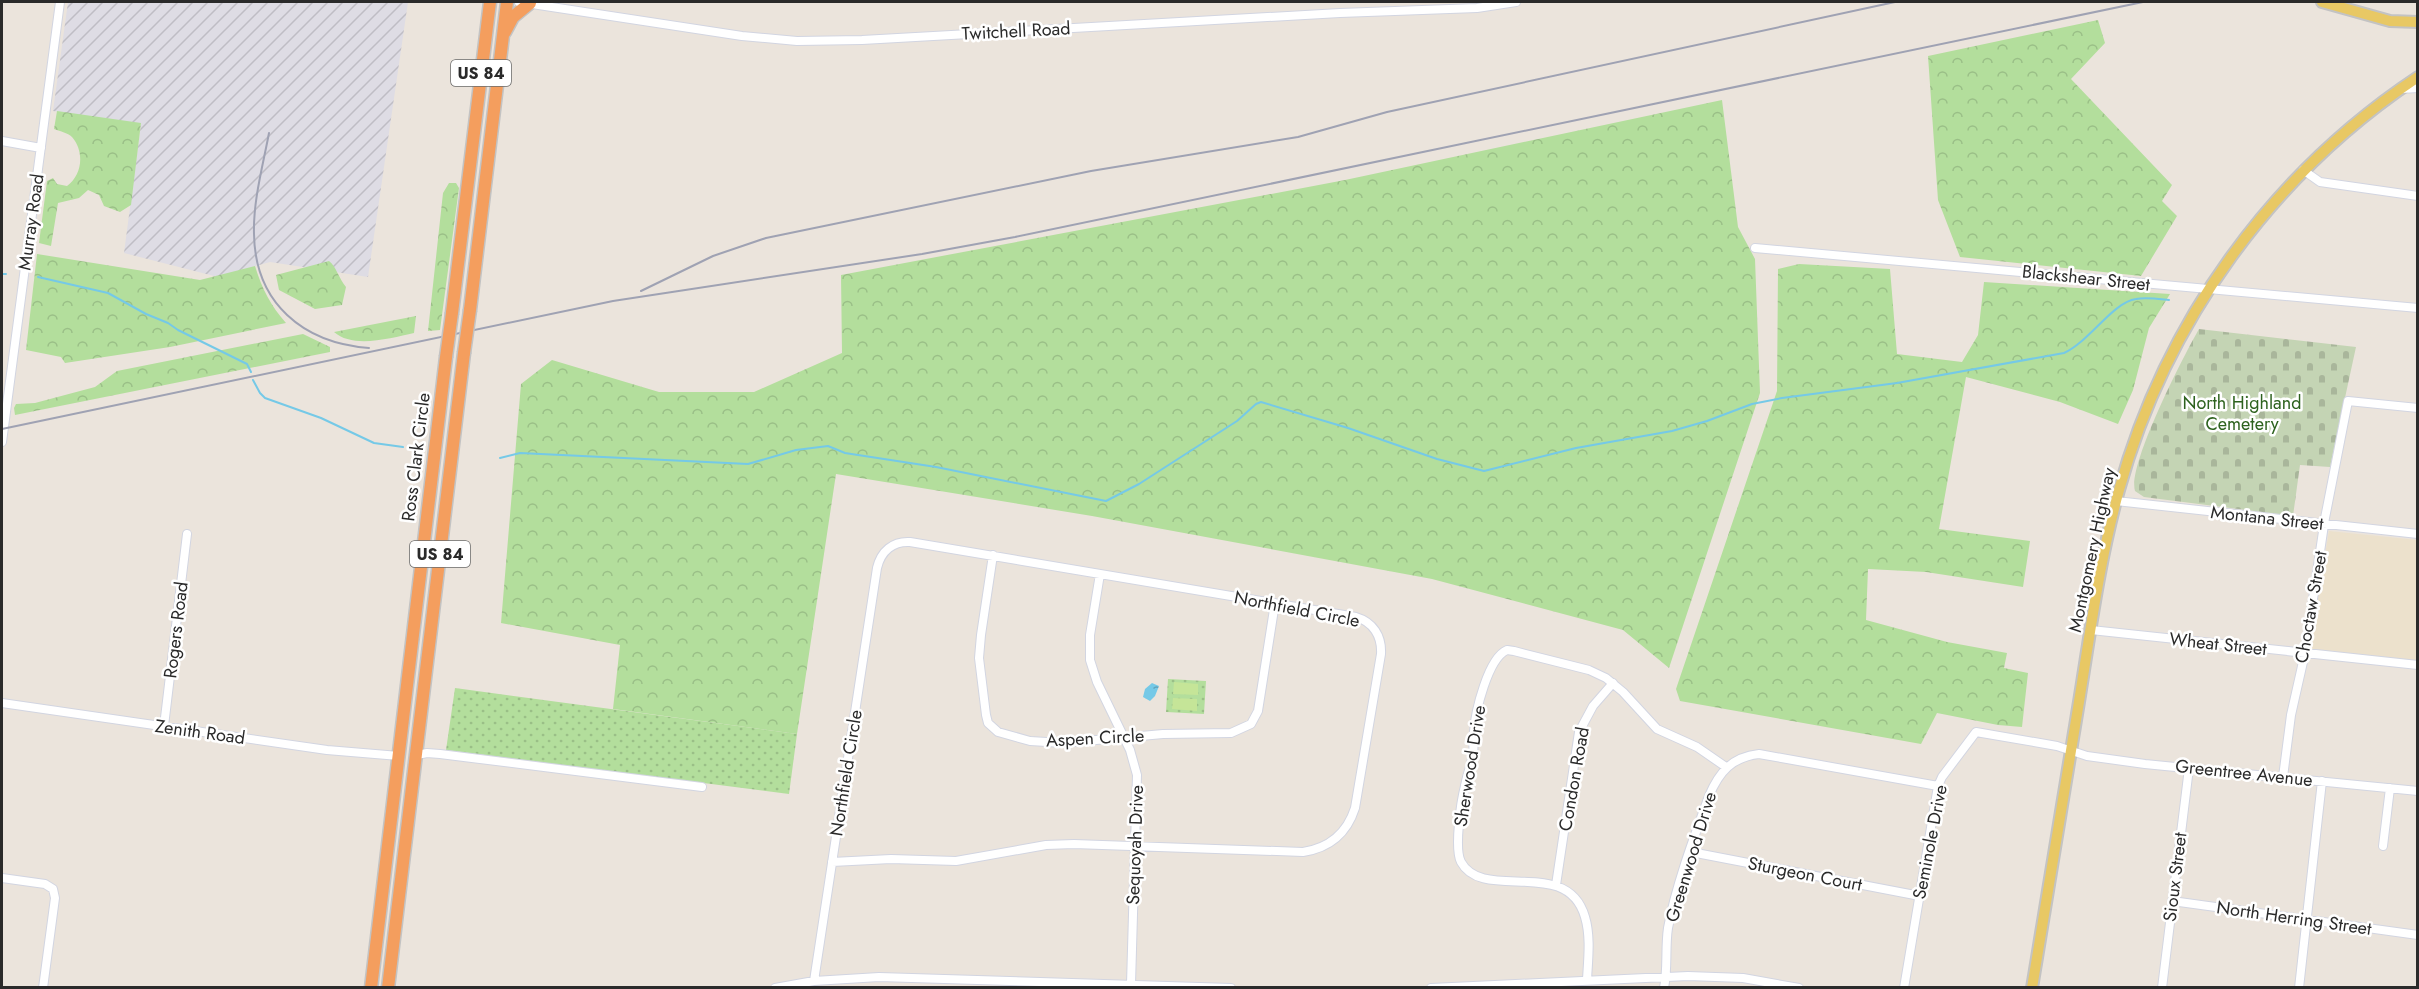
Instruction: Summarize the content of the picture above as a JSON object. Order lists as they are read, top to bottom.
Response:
{
  "streets": {
    "highway": ["US 84", "Ross Clark Circle"],
    "main road": ["Montgomery Highway"],
    "street": [
      "Twitchell Road",
      "Murray Road",
      "Blackshear Street",
      "Montana Street",
      "Choctaw Street",
      "Northfield Circle",
      "Rogers Road",
      "Wheat Street",
      "Zenith Road",
      "Aspen Circle",
      "Sherwood Drive",
      "Greentree Avenue",
      "Condon Road",
      "Seminole Drive",
      "Sequoyah Drive",
      "Greenwood Drive",
      "Sturgeon Court",
      "Sioux Street",
      "North Herring Street"
    ]
  },
  "crossings": [
    ["Blackshear Street", "Montgomery Highway"],
    ["Ross Clark Circle", "Zenith Road"],
    ["Montana Street", "Montgomery Highway"],
    ["Montana Street", "Choctaw Street"],
    ["Montgomery Highway", "Wheat Street"],
    ["Montgomery Highway", "Greentree Avenue"],
    ["Montgomery Highway", "Seminole Drive"],
    ["Choctaw Street", "Wheat Street"],
    ["Choctaw Street", "Greentree Avenue"],
    ["Northfield Circle", "Aspen Circle"],
    ["Northfield Circle", "Sequoyah Drive"],
    ["Rogers Road", "Zenith Road"],
    ["Aspen Circle", "Sequoyah Drive"],
    ["Sherwood Drive", "Condon Road"],
    ["Sherwood Drive", "Greenwood Drive"],
    ["Greentree Avenue", "Seminole Drive"],
    ["Greentree Avenue", "Sioux Street"],
    ["Seminole Drive", "Sturgeon Court"],
    ["Greenwood Drive", "Sturgeon Court"],
    ["Sioux Street", "North Herring Street"]
  ],
  "parks": ["North Highland Cemetery"]
}
